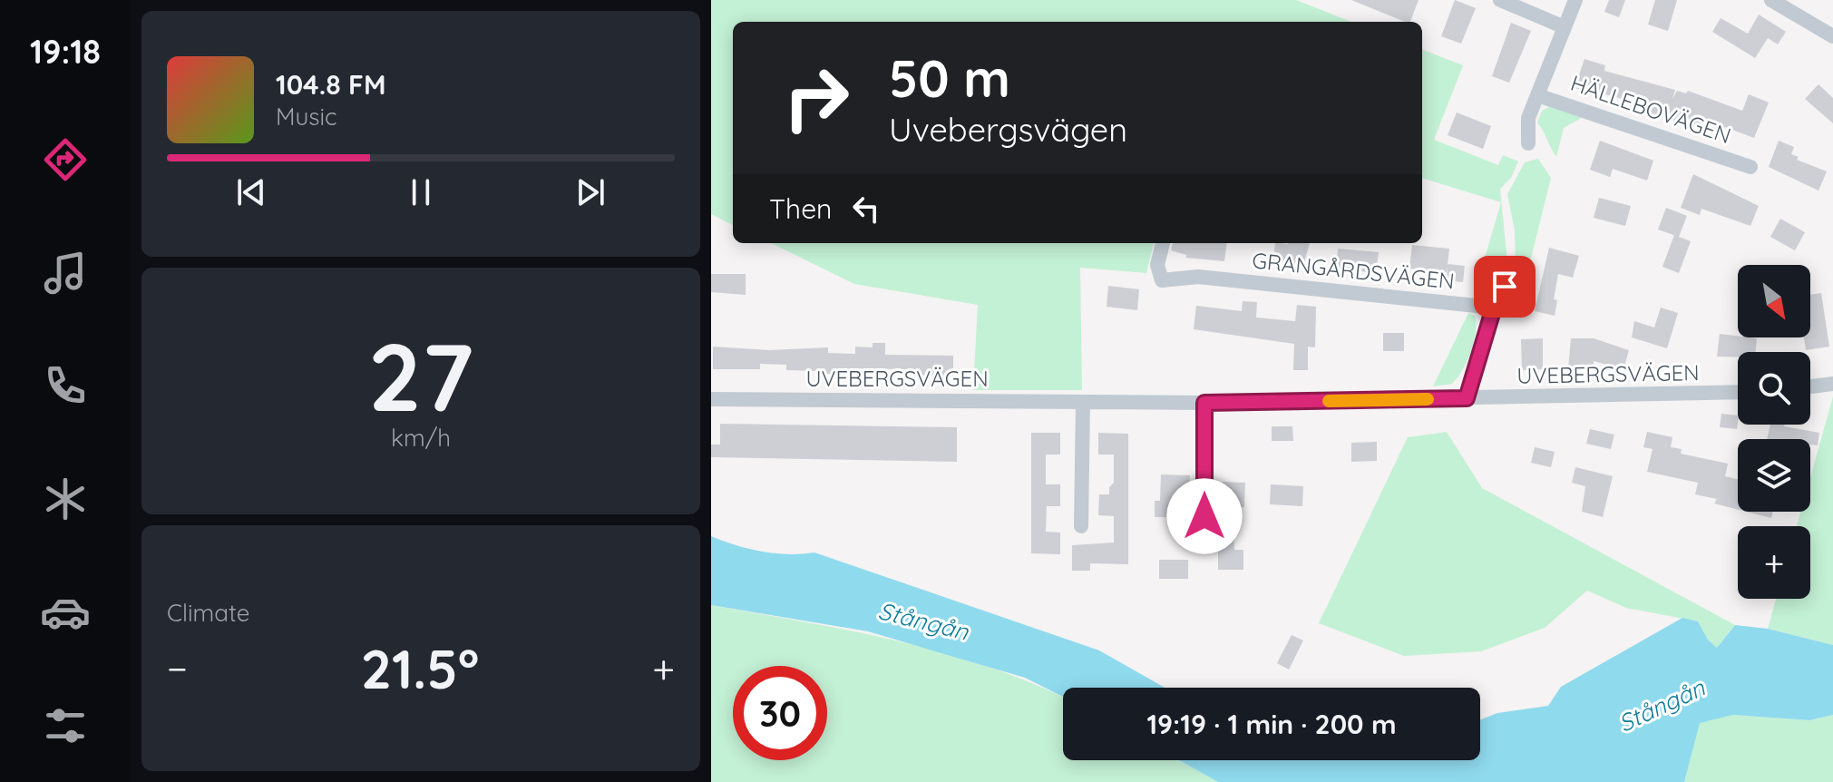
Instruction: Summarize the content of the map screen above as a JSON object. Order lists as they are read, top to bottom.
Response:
{
  "streets": {
    "street": ["HÄLLEBOVÄGEN", "GRANGÅRDSVÄGEN", "UVEBERGSVÄGEN"]
  },
  "water": ["Stångån"],
  "north": "bottom right",
  "page": {
    "tabs": "19:18",
    "turn": ["50 m", "Uvebergsvägen"],
    "song": ["104.8 FM", "Music"],
    "then": "Then",
    "map_buttons": "+",
    "tile": [
      ["27", "km/h"],
      "Climate"
    ],
    "heat": ["−", "21.5°", "+"],
    "limit": "30",
    "trip": "19:19 · 1 min · 200 m"
  }
}
